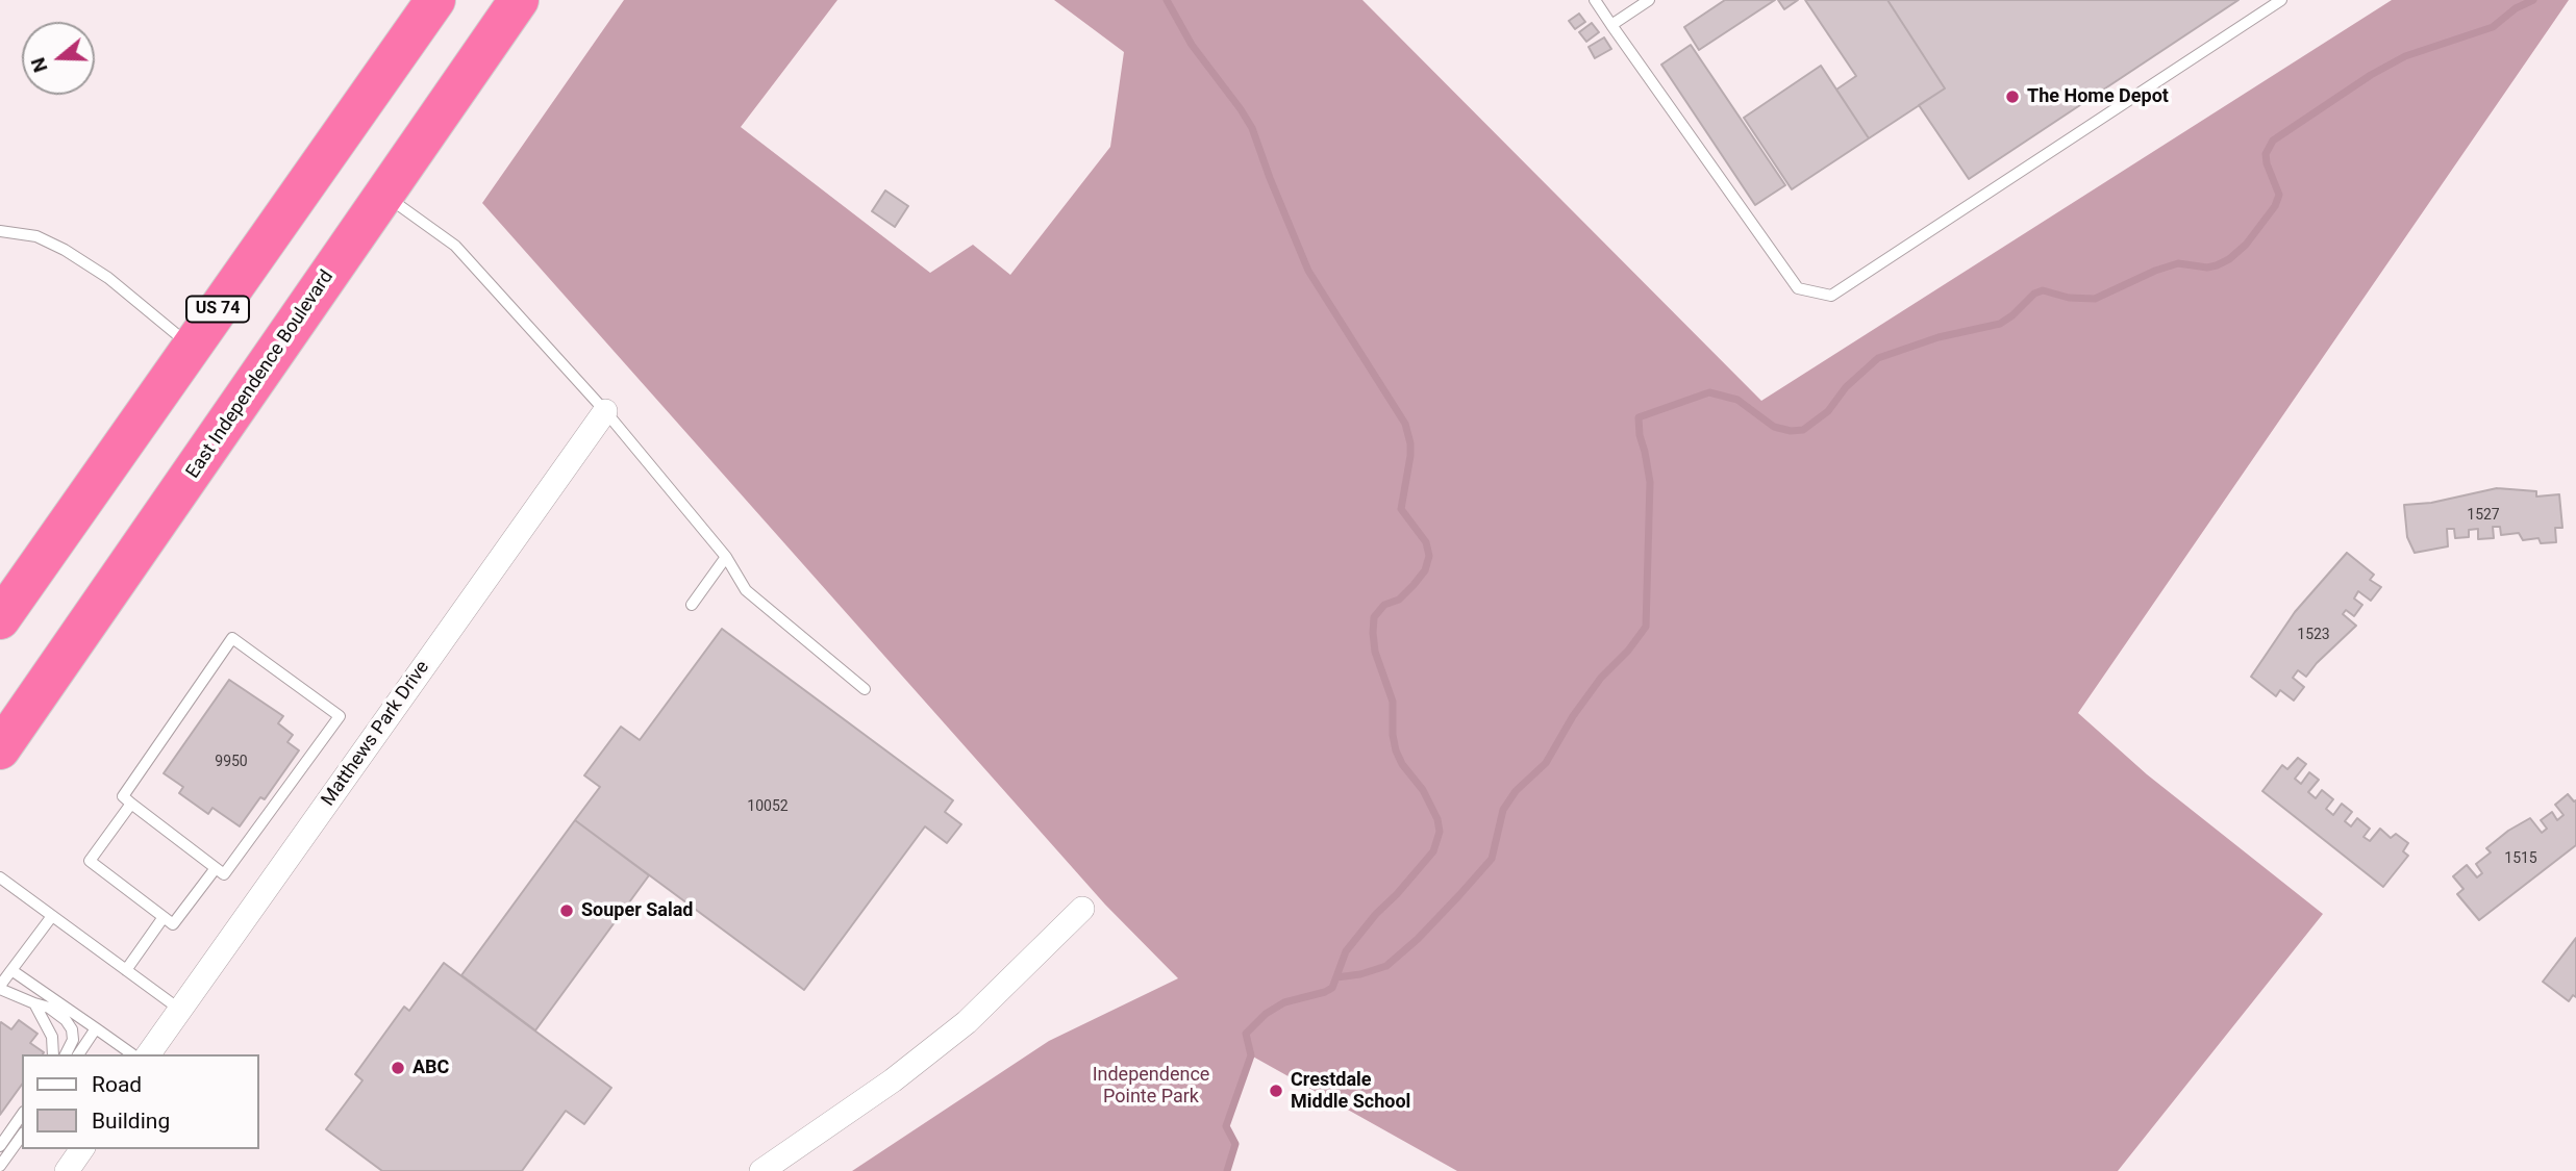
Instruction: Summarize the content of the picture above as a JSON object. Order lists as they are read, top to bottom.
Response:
{
  "streets": {
    "highway": ["US 74", "East Independence Boulevard"],
    "street": ["Matthews Park Drive"]
  },
  "parks": ["Independence Pointe Park"],
  "places": [
    "The Home Depot",
    "Souper Salad",
    "ABC",
    "Crestdale Middle School"
  ],
  "house_numbers": [
    "1527",
    "1523",
    "9950",
    "10052",
    "1515"
  ],
  "legend": ["Road", "Building"],
  "north": "left"
}
